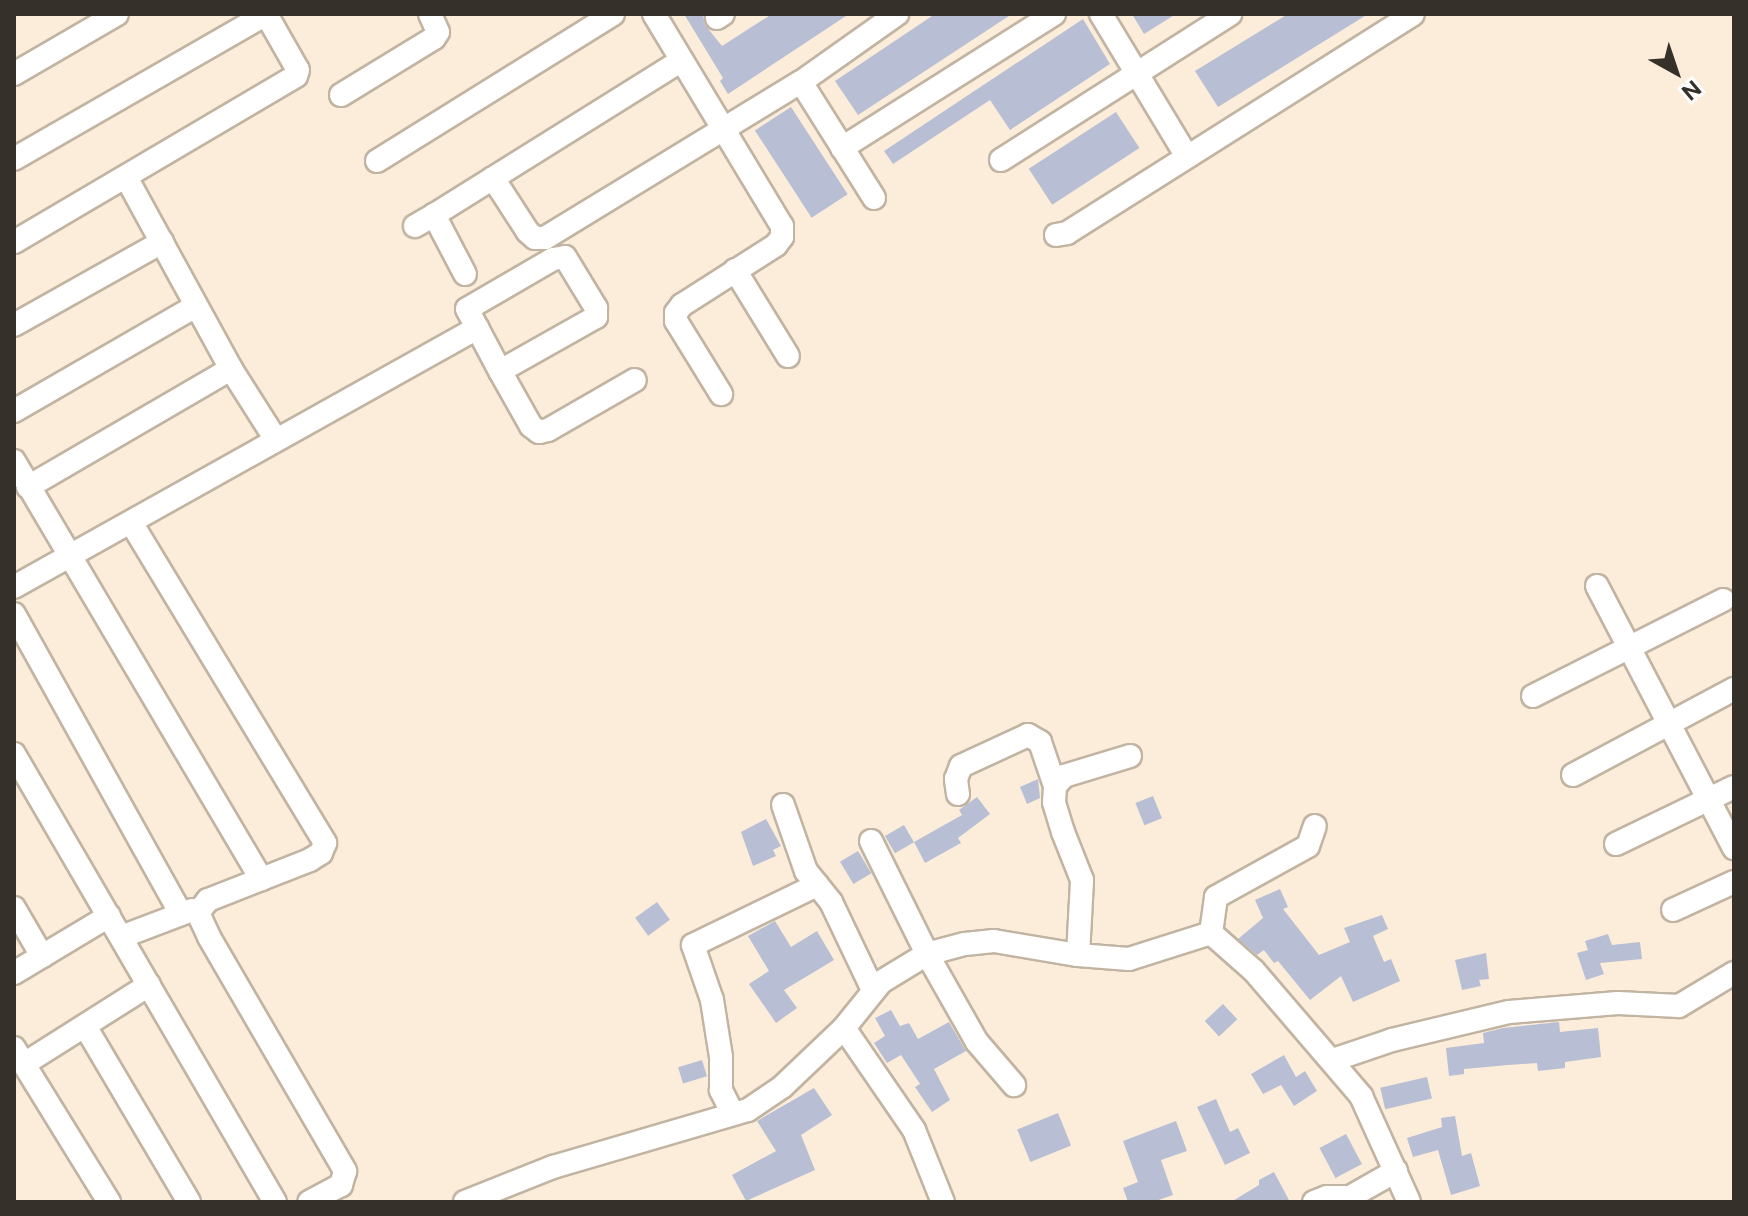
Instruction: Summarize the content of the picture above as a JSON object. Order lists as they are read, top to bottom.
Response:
{
  "north": "bottom right"
}
